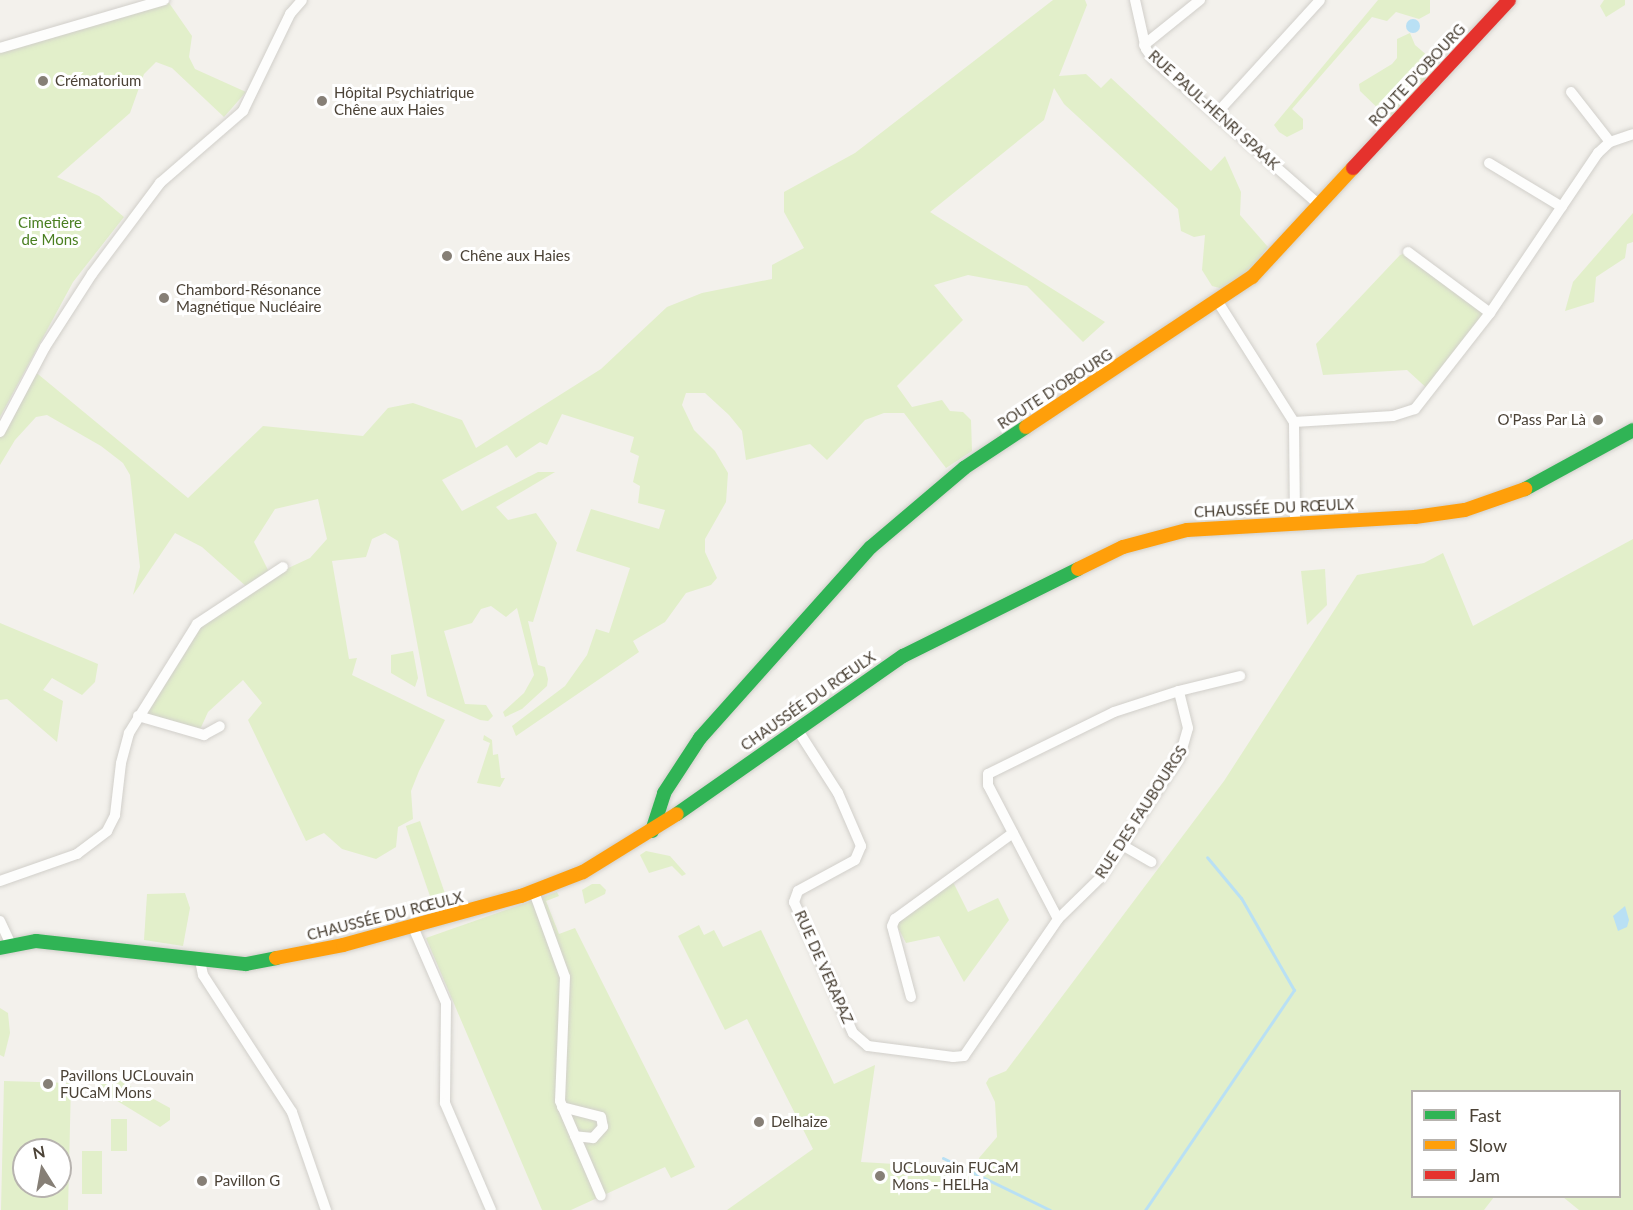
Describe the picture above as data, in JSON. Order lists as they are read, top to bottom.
{
  "streets": {
    "main road": ["ROUTE D'OBOURG", "CHAUSSÉE DU RŒULX"],
    "street": ["RUE PAUL-HENRI SPAAK", "RUE DES FAUBOURGS", "RUE DE VERAPAZ"]
  },
  "crossings": [
    ["ROUTE D'OBOURG", "RUE PAUL-HENRI SPAAK"],
    ["ROUTE D'OBOURG", "CHAUSSÉE DU RŒULX"],
    ["CHAUSSÉE DU RŒULX", "RUE DE VERAPAZ"],
    ["RUE DES FAUBOURGS", "RUE DE VERAPAZ"]
  ],
  "parks": ["Cimetière de Mons"],
  "places": [
    "Crématorium",
    "Hôpital Psychiatrique Chêne aux Haies",
    "Chêne aux Haies",
    "Chambord-Résonance Magnétique Nucléaire",
    "O'Pass Par Là",
    "Pavillons UCLouvain FUCaM Mons",
    "Delhaize",
    "UCLouvain FUCaM Mons - HELHa",
    "Pavillon G"
  ],
  "legend": ["Fast", "Slow", "Jam"],
  "north": "top"
}
